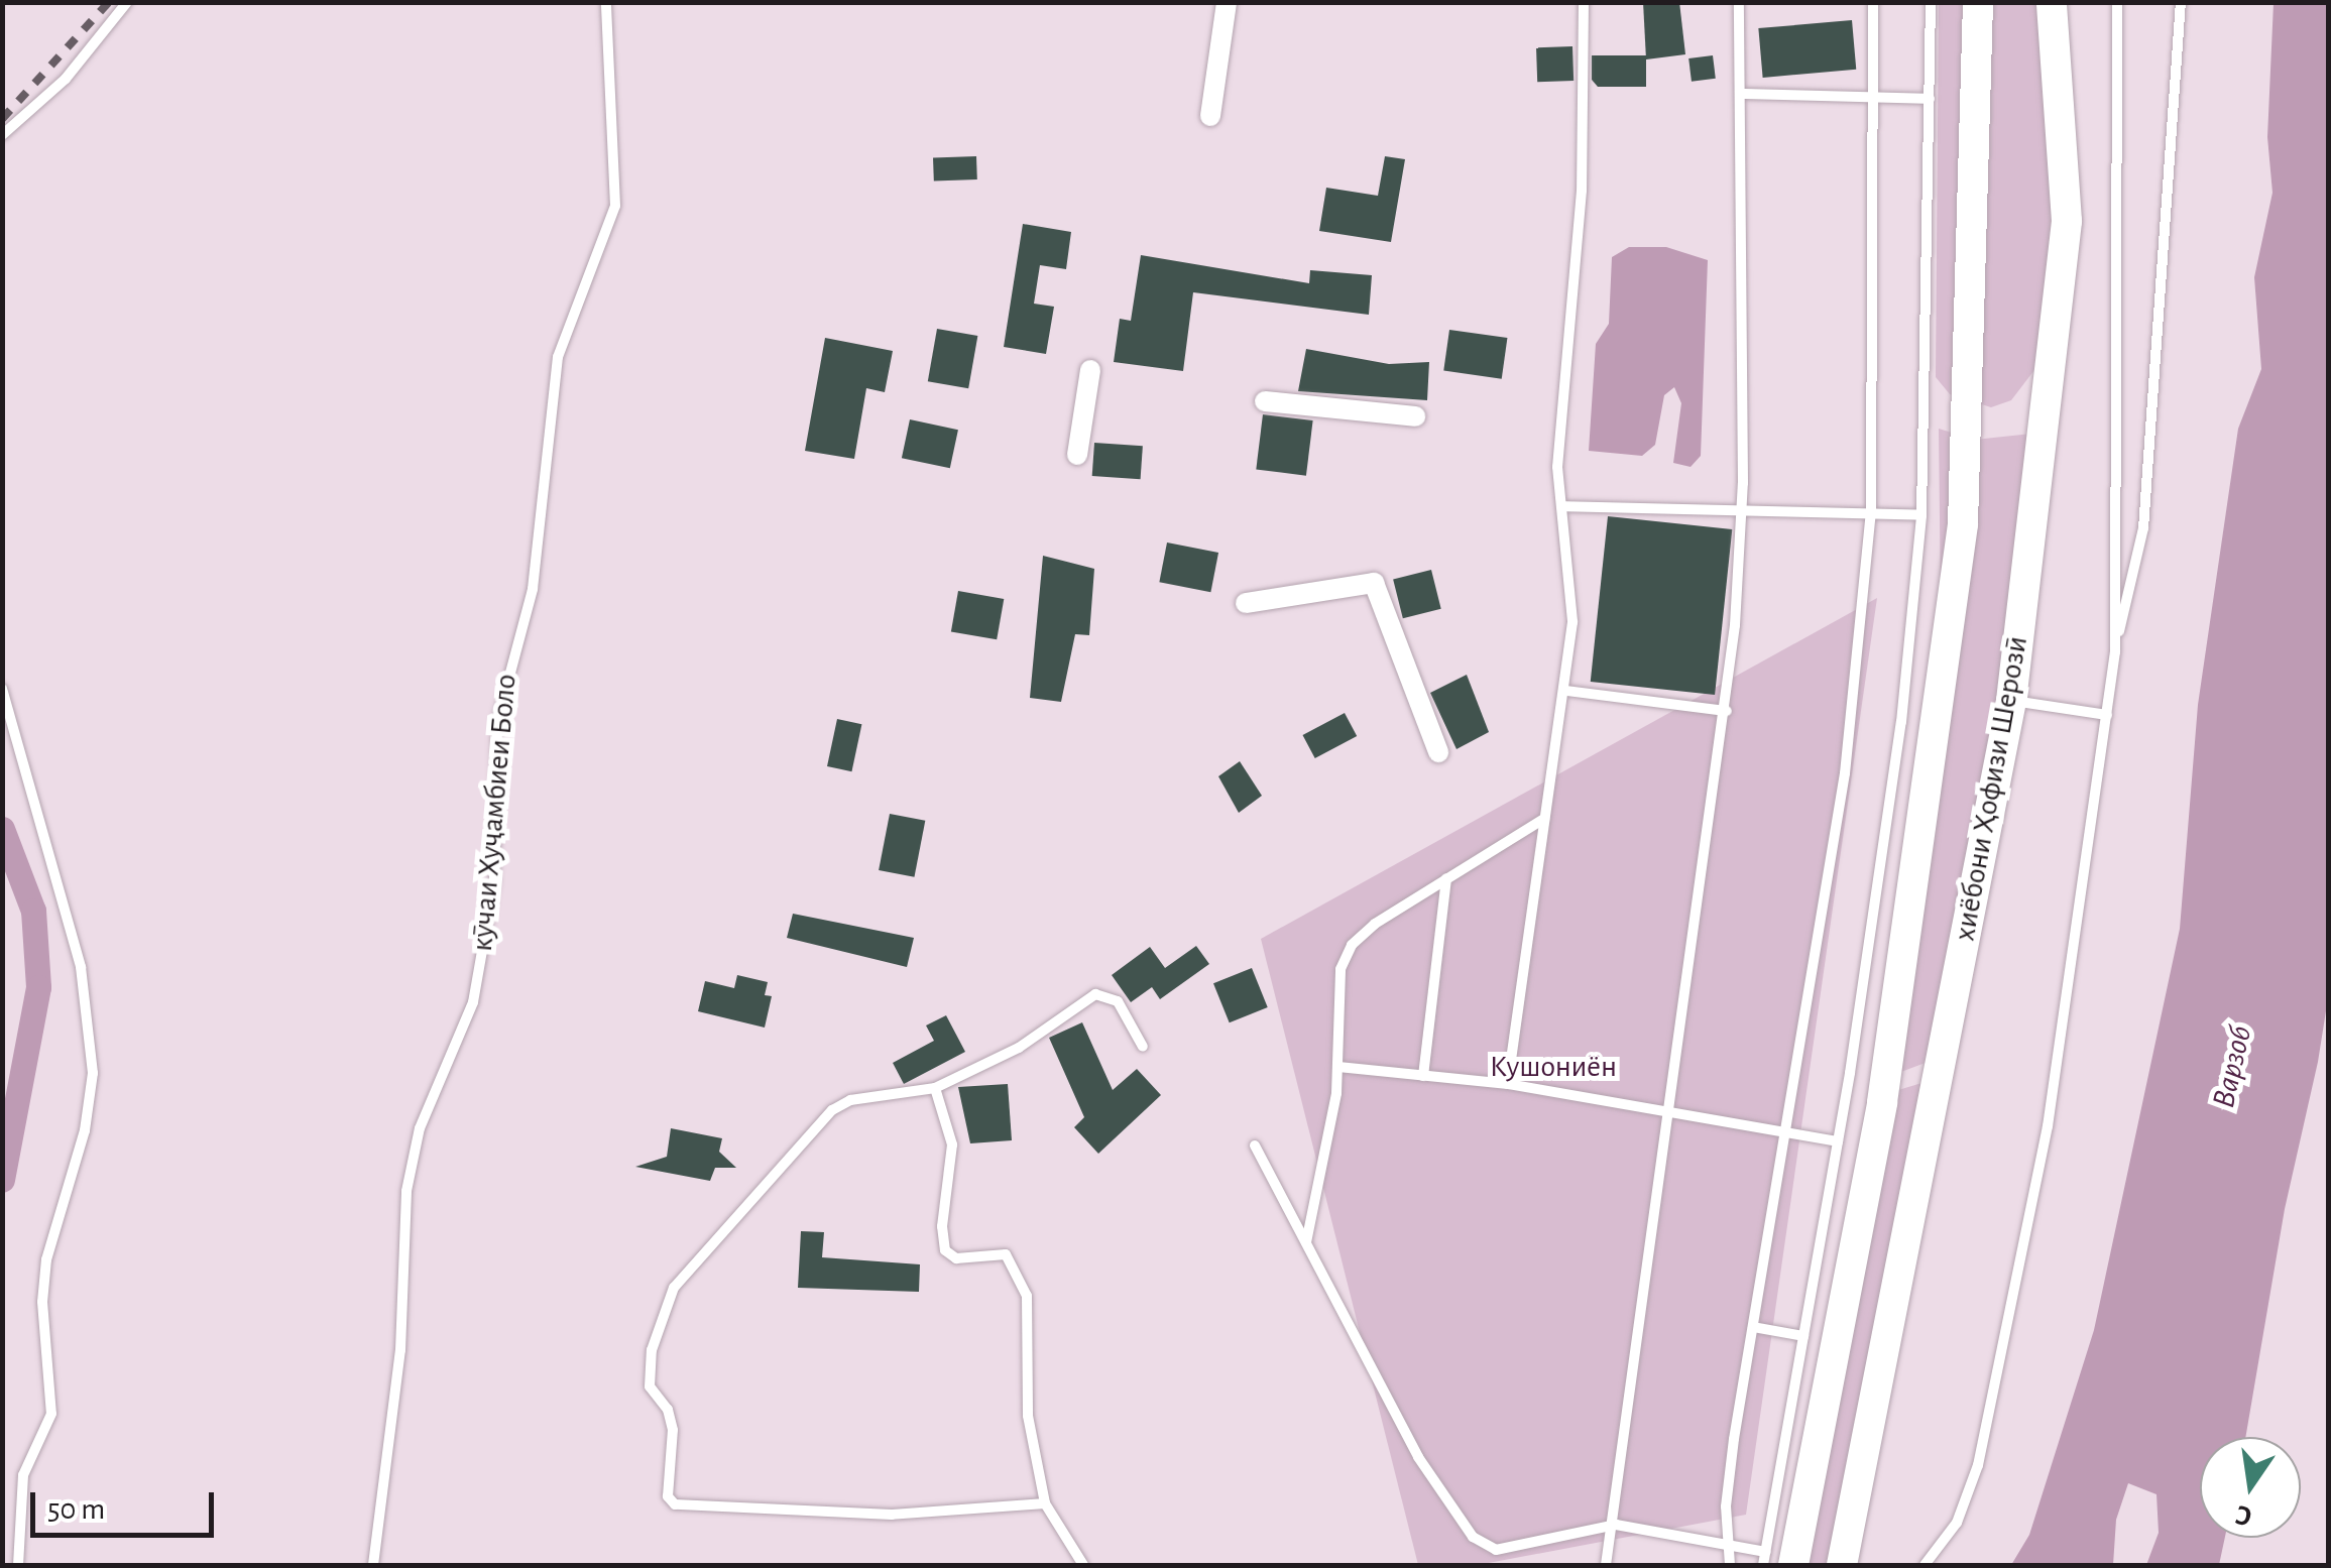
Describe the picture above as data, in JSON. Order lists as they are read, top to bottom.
{
  "streets": {
    "main road": ["хиёбони Ҳофизи Шерозӣ"],
    "lane": ["кӯчаи Хуҷамбиеи Боло"]
  },
  "water": ["Варзоб"],
  "parks": ["Кушониён"],
  "scale_bar": "50 m",
  "north": "bottom"
}
